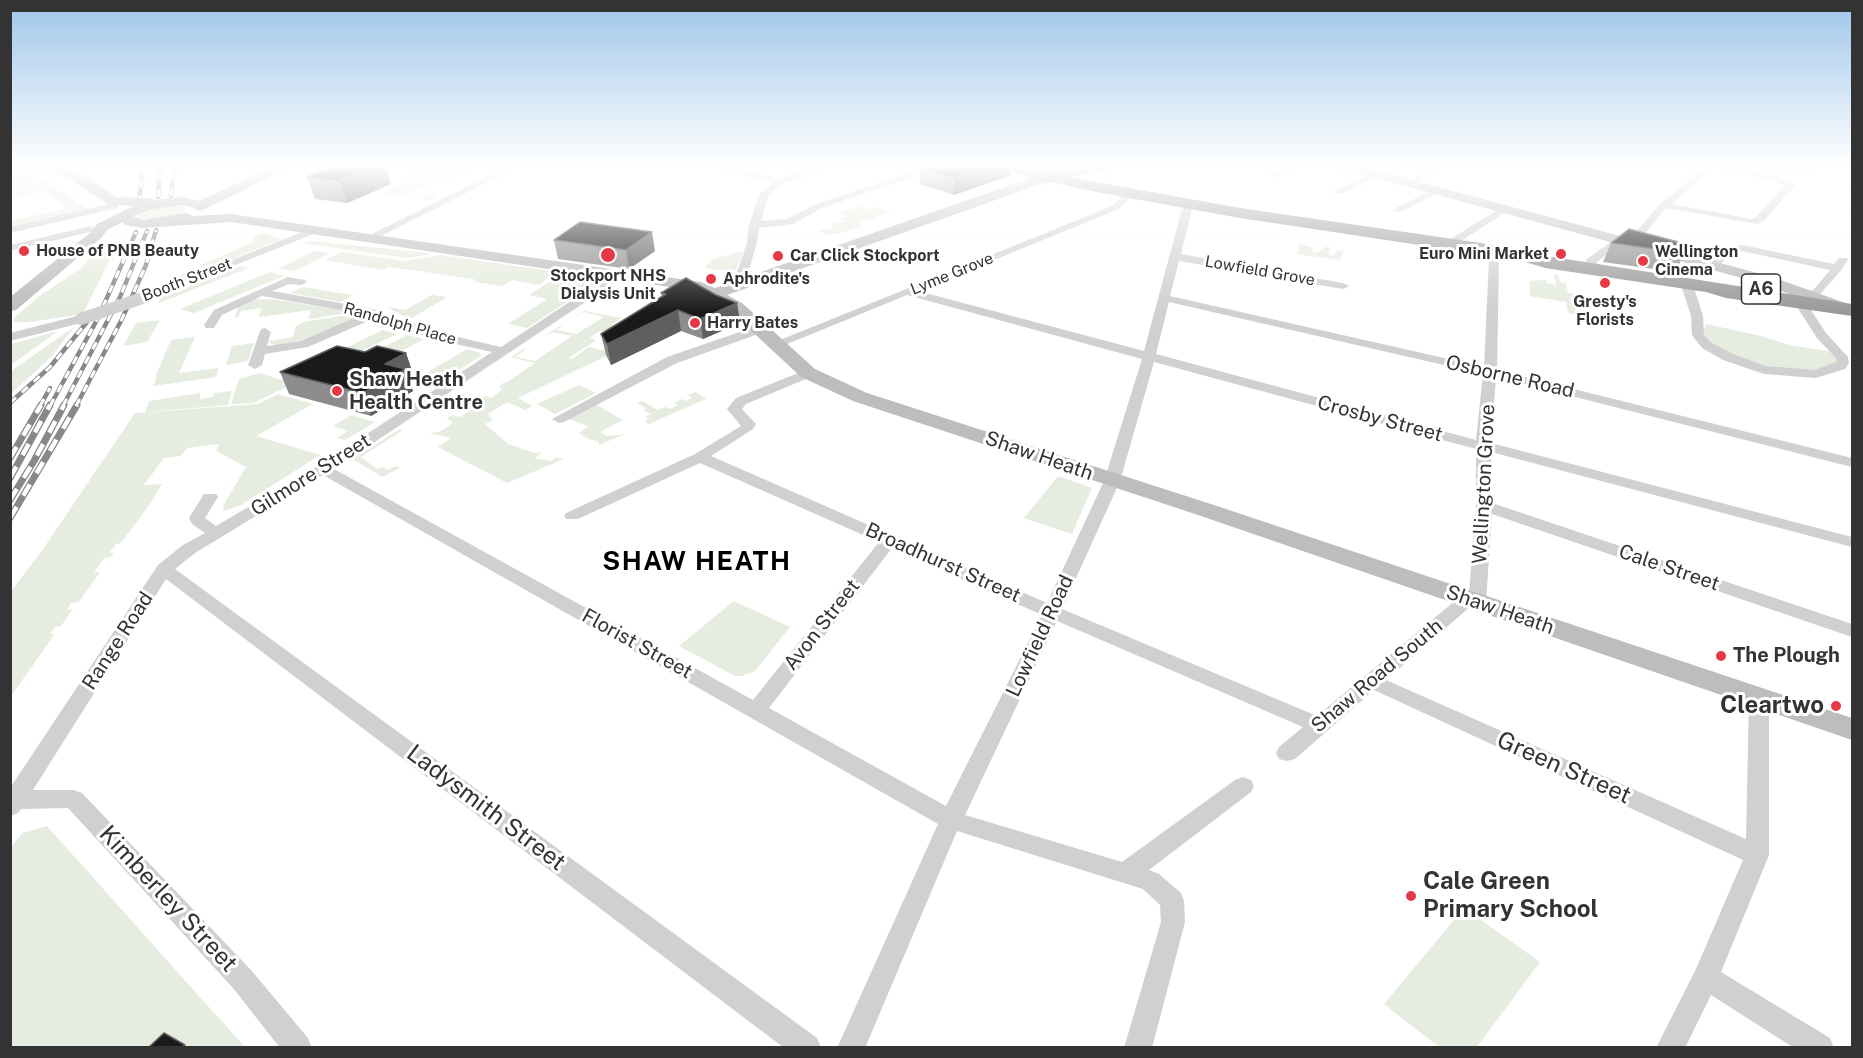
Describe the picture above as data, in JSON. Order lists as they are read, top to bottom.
{
  "streets": {
    "highway": ["A6"],
    "main road": ["Shaw Heath"],
    "street": [
      "Lowfield Grove",
      "Lyme Grove",
      "Booth Street",
      "Randolph Place",
      "Osborne Road",
      "Crosby Street",
      "Gilmore Street",
      "Wellington Grove",
      "Broadhurst Street",
      "Cale Street",
      "Avon Street",
      "Lowfield Road",
      "Range Road",
      "Florist Street",
      "Shaw Road South",
      "Green Street",
      "Ladysmith Street",
      "Kimberley Street"
    ]
  },
  "crossings": [
    ["Lowfield Grove", "Lowfield Road"],
    ["Lyme Grove", "Crosby Street"],
    ["Lyme Grove", "Shaw Heath"],
    ["Booth Street", "Shaw Heath"],
    ["A6", "Wellington Grove"],
    ["Randolph Place", "Gilmore Street"],
    ["Osborne Road", "Wellington Grove"],
    ["Osborne Road", "Lowfield Road"],
    ["Crosby Street", "Wellington Grove"],
    ["Crosby Street", "Lowfield Road"],
    ["Shaw Heath", "Gilmore Street"],
    ["Shaw Heath", "Wellington Grove"],
    ["Shaw Heath", "Lowfield Road"],
    ["Shaw Heath", "Shaw Road South"],
    ["Gilmore Street", "Range Road"],
    ["Gilmore Street", "Florist Street"],
    ["Wellington Grove", "Cale Street"],
    ["Wellington Grove", "Shaw Road South"],
    ["Broadhurst Street", "Avon Street"],
    ["Broadhurst Street", "Lowfield Road"],
    ["Broadhurst Street", "Shaw Road South"],
    ["Avon Street", "Florist Street"],
    ["Lowfield Road", "Florist Street"],
    ["Range Road", "Ladysmith Street"],
    ["Range Road", "Kimberley Street"],
    ["Shaw Road South", "Green Street"]
  ],
  "districts": ["SHAW HEATH"],
  "places": [
    "House of PNB Beauty",
    "Euro Mini Market",
    "Stockport NHS Dialysis Unit",
    "Car Click Stockport",
    "Wellington Cinema",
    "Aphrodite's",
    "Gresty's Florists",
    "Harry Bates",
    "Shaw Heath Health Centre",
    "The Plough",
    "Cleartwo",
    "Cale Green Primary School"
  ]
}
